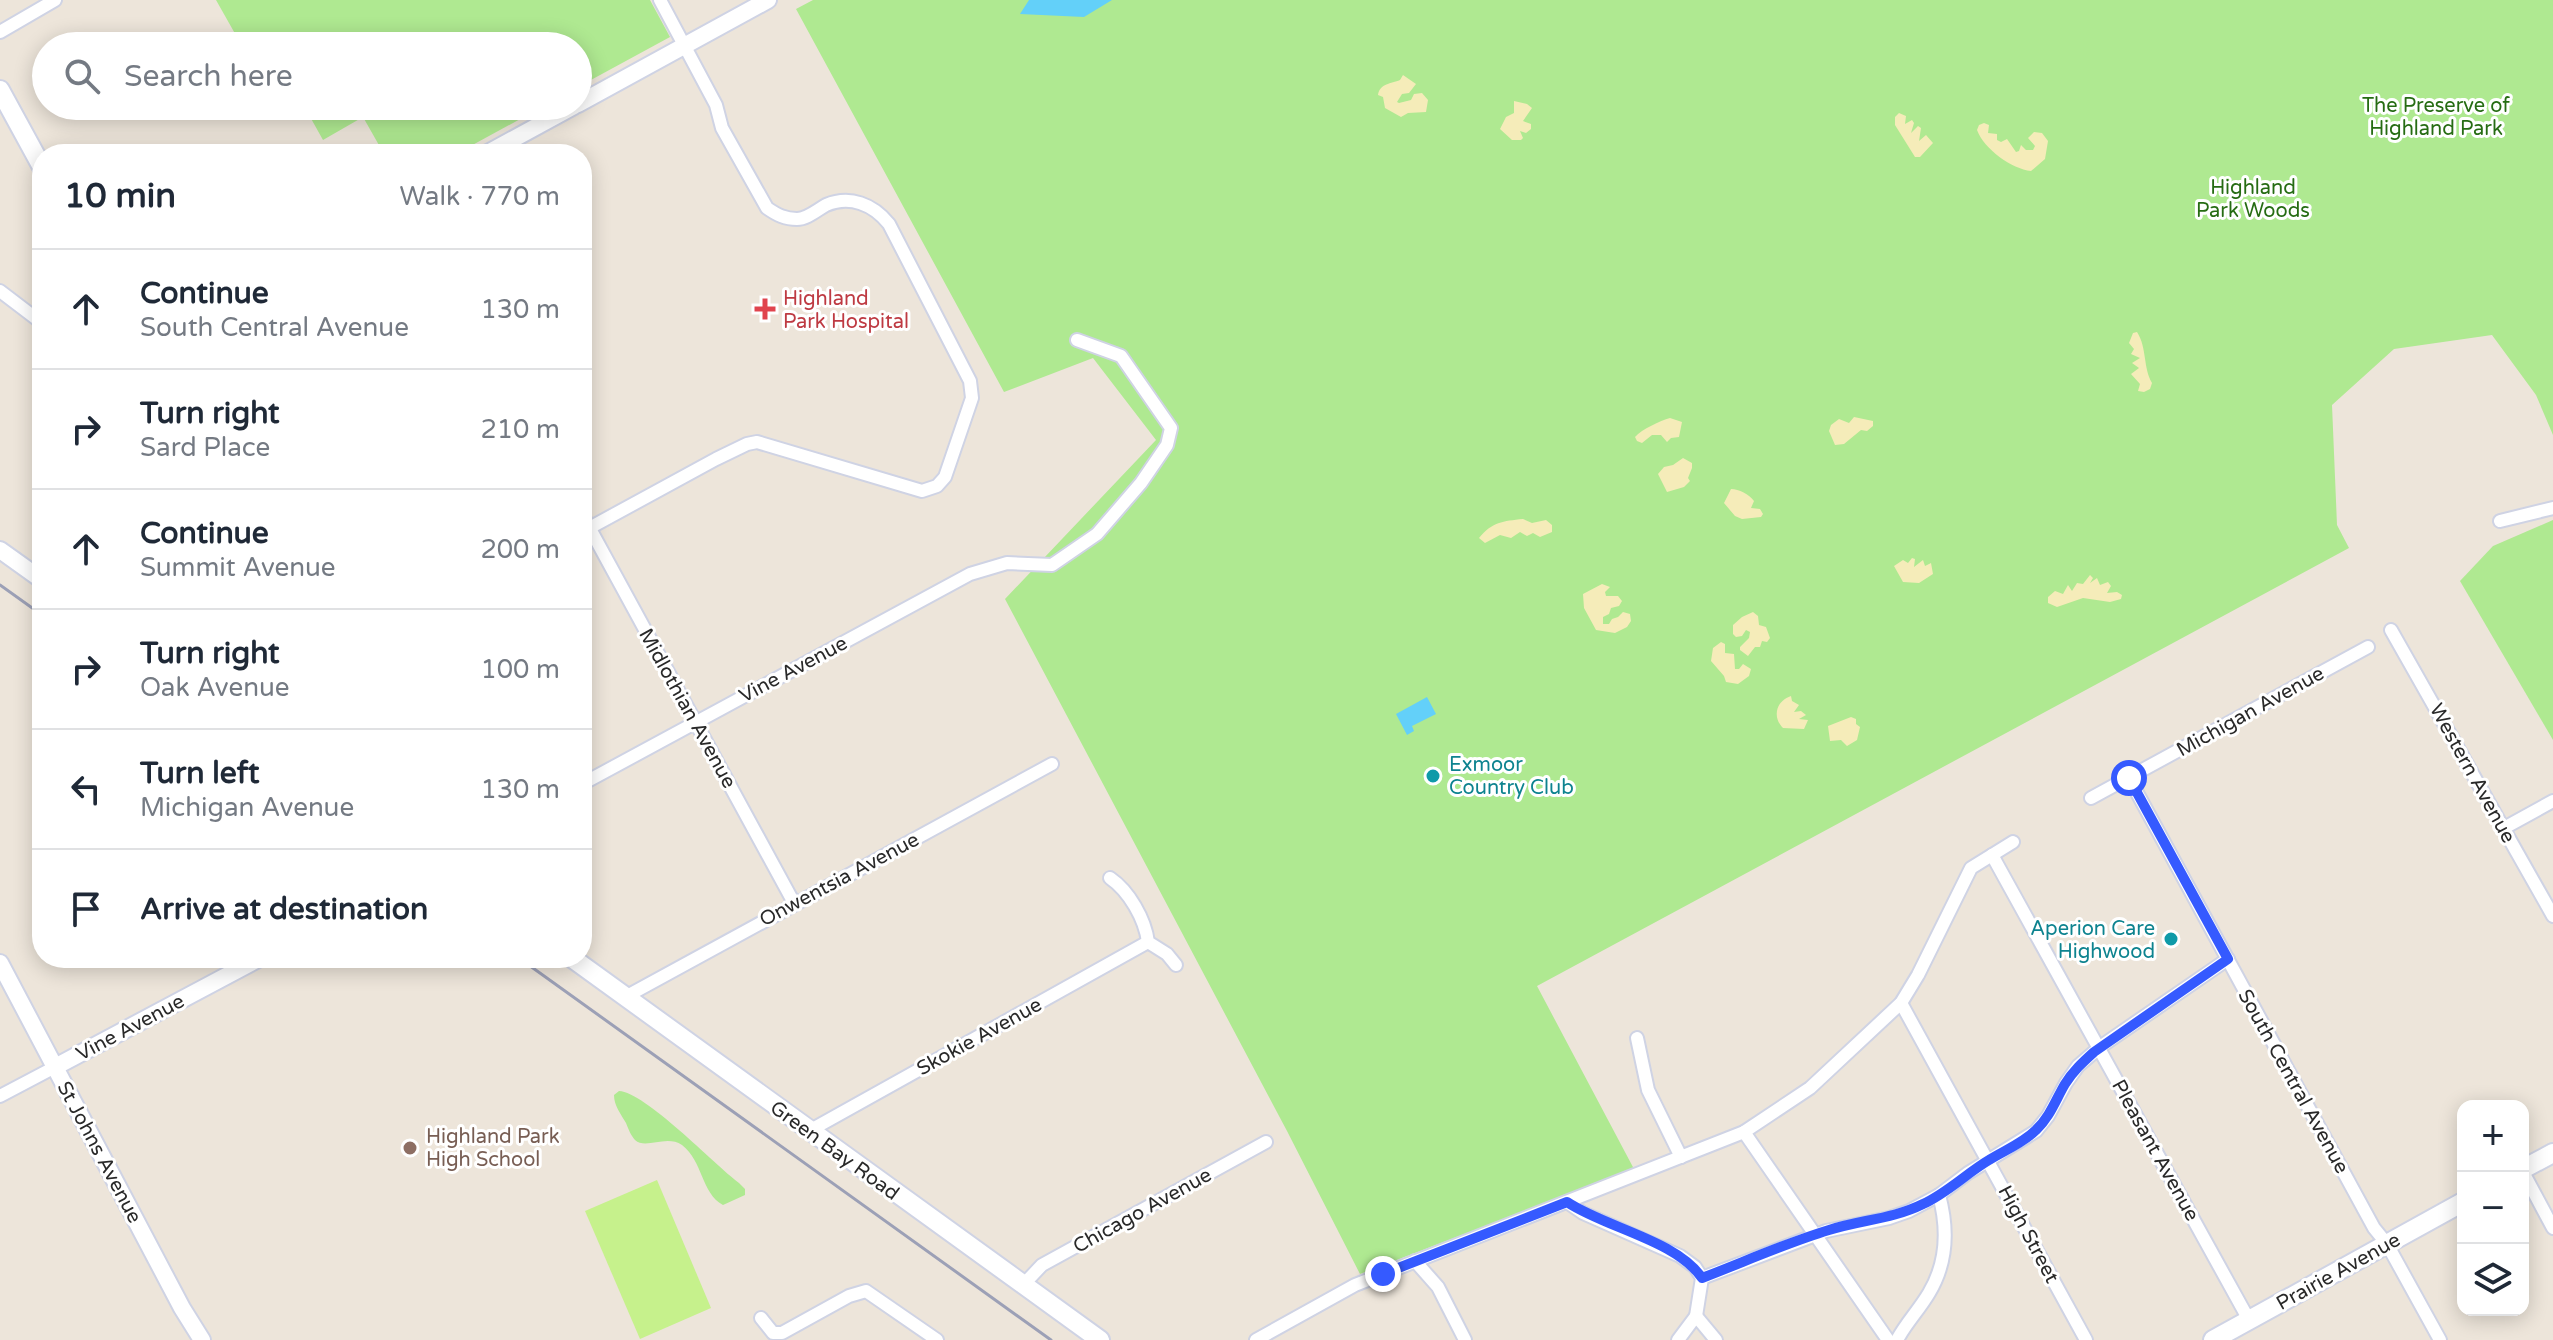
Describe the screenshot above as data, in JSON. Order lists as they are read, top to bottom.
{
  "streets": {
    "main road": ["Green Bay Road", "Prairie Avenue"],
    "street": [
      "Vine Avenue",
      "Midlothian Avenue",
      "Michigan Avenue",
      "Western Avenue",
      "Onwentsia Avenue",
      "Skokie Avenue",
      "South Central Avenue",
      "Pleasant Avenue",
      "St Johns Avenue",
      "Chicago Avenue",
      "High Street"
    ]
  },
  "crossings": [
    ["Vine Avenue", "Midlothian Avenue"],
    ["Vine Avenue", "St Johns Avenue"],
    ["Midlothian Avenue", "Onwentsia Avenue"],
    ["Michigan Avenue", "South Central Avenue"],
    ["Onwentsia Avenue", "Green Bay Road"],
    ["Skokie Avenue", "Green Bay Road"],
    ["South Central Avenue", "Prairie Avenue"],
    ["Green Bay Road", "Chicago Avenue"],
    ["Pleasant Avenue", "Prairie Avenue"]
  ],
  "parks": ["The Preserve of Highland Park", "Highland Park Woods"],
  "places": {
    "health": ["Highland Park Hospital"],
    "other": ["Exmoor Country Club", "Aperion Care Highwood", "Highland Park High School"]
  },
  "page": {
    "search": "Search here",
    "heading": ["10 min", "Walk · 770 m"],
    "list": [
      ["Continue", "South Central Avenue", "130 m"],
      ["Turn right", "Sard Place", "210 m"],
      ["Continue", "Summit Avenue", "200 m"],
      ["Turn right", "Oak Avenue", "100 m"],
      ["Turn left", "Michigan Avenue", "130 m"],
      "Arrive at destination"
    ],
    "map_buttons": ["+", "−"]
  }
}
